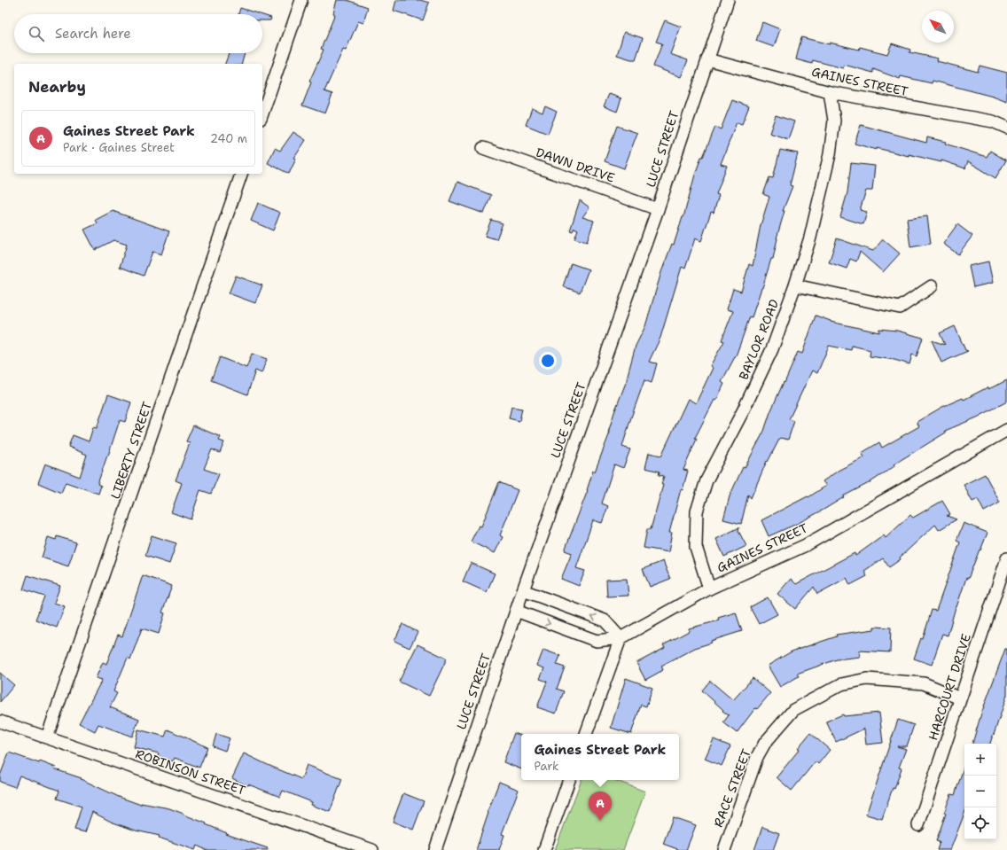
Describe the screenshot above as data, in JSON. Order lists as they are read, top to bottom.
{
  "streets": {
    "street": [
      "GAINES STREET",
      "LUCE STREET",
      "DAWN DRIVE",
      "BAYLOR ROAD",
      "LIBERTY STREET",
      "HARCOURT DRIVE",
      "ROBINSON STREET",
      "RACE STREET"
    ]
  },
  "crossings": [
    ["GAINES STREET", "LUCE STREET"],
    ["GAINES STREET", "BAYLOR ROAD"],
    ["LUCE STREET", "DAWN DRIVE"],
    ["LIBERTY STREET", "ROBINSON STREET"],
    ["HARCOURT DRIVE", "RACE STREET"]
  ],
  "north": "top left",
  "page": {
    "search": "Search here",
    "heading": "Nearby",
    "list": [
      {
        "mark": "A",
        "name": "Gaines Street Park",
        "note": "Park · Gaines Street",
        "value": "240 m"
      }
    ],
    "popup": ["Gaines Street Park", "Park"],
    "map_buttons": ["+", "−"],
    "pins": "A"
  }
}
